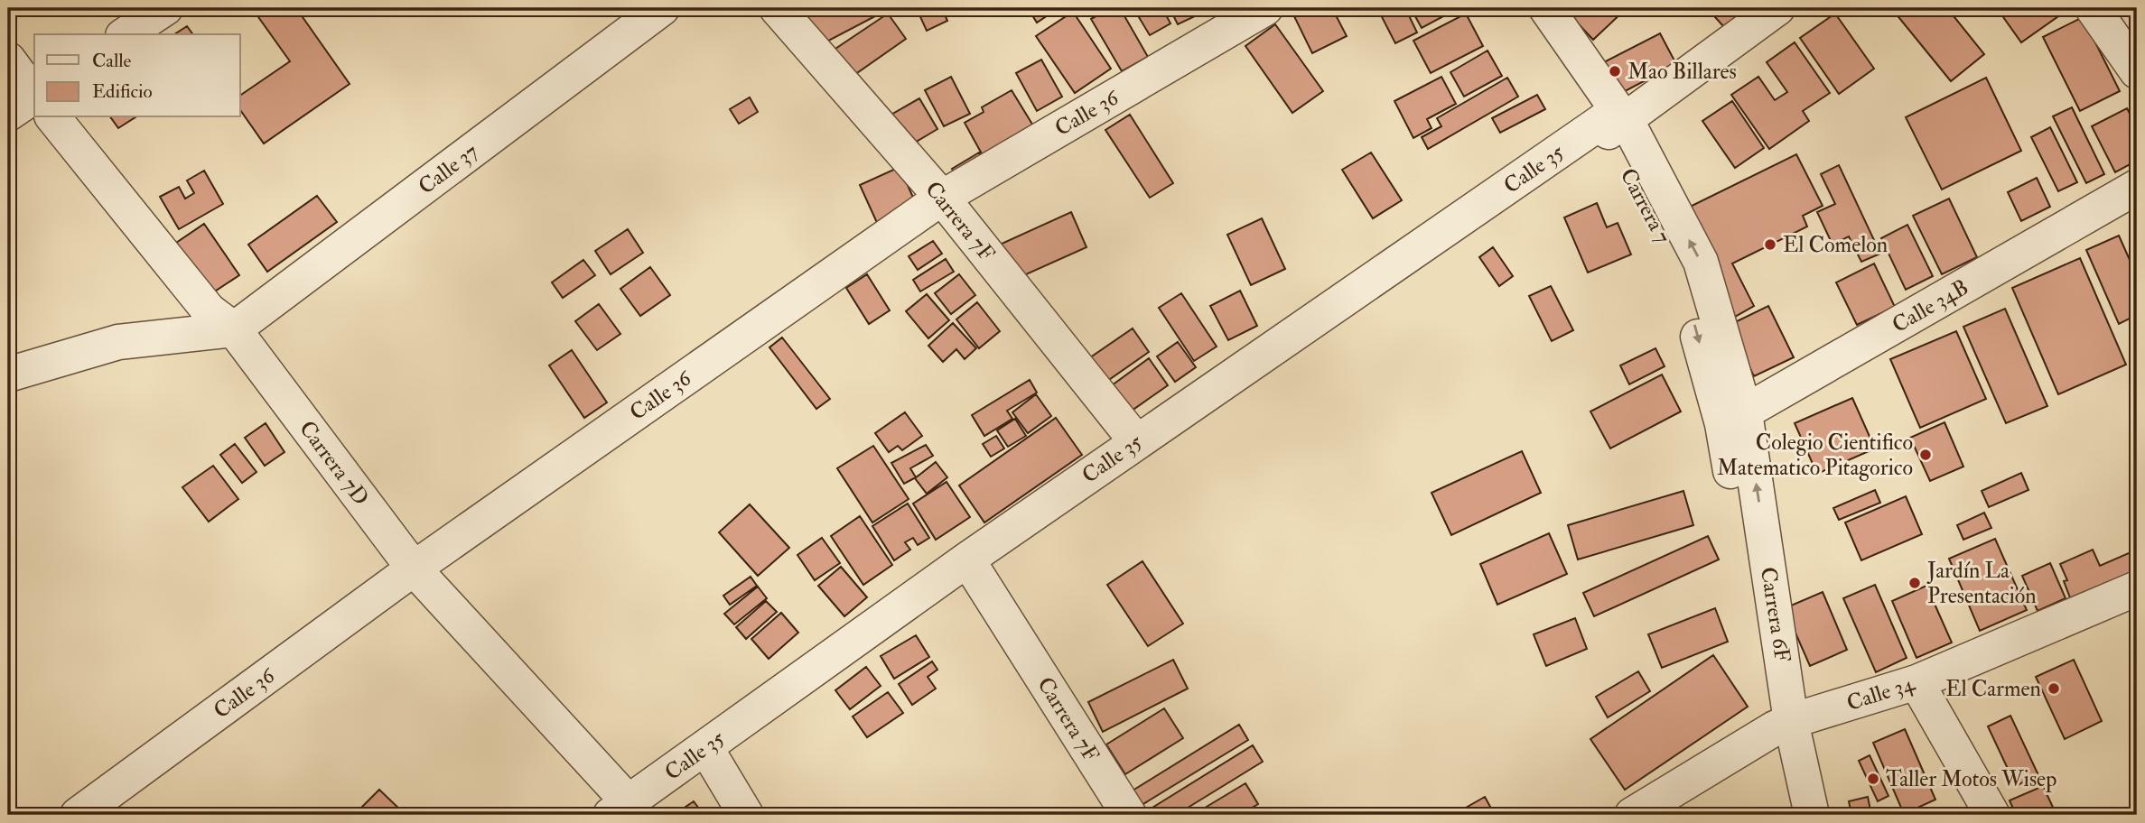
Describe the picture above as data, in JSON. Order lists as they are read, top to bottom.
{
  "streets": {
    "street": [
      "Calle 36",
      "Calle 37",
      "Calle 35",
      "Carrera 7",
      "Carrera 7F",
      "Calle 34B",
      "Carrera 7D",
      "Carrera 6F",
      "Calle 34"
    ]
  },
  "crossings": [
    ["Calle 36", "Carrera 7F"],
    ["Calle 36", "Carrera 7D"],
    ["Calle 37", "Carrera 7D"],
    ["Calle 35", "Carrera 7"],
    ["Calle 35", "Carrera 7F"],
    ["Calle 35", "Carrera 7D"],
    ["Carrera 7", "Calle 34B"],
    ["Carrera 7", "Carrera 6F"],
    ["Calle 34B", "Carrera 6F"],
    ["Carrera 6F", "Calle 34"]
  ],
  "places": [
    "Mao Billares",
    "El Comelon",
    "Colegio Cientifico Matematico Pitagorico",
    "Jardín La Presentación",
    "El Carmen",
    "Taller Motos Wisep"
  ],
  "legend": ["Calle", "Edificio"]
}
